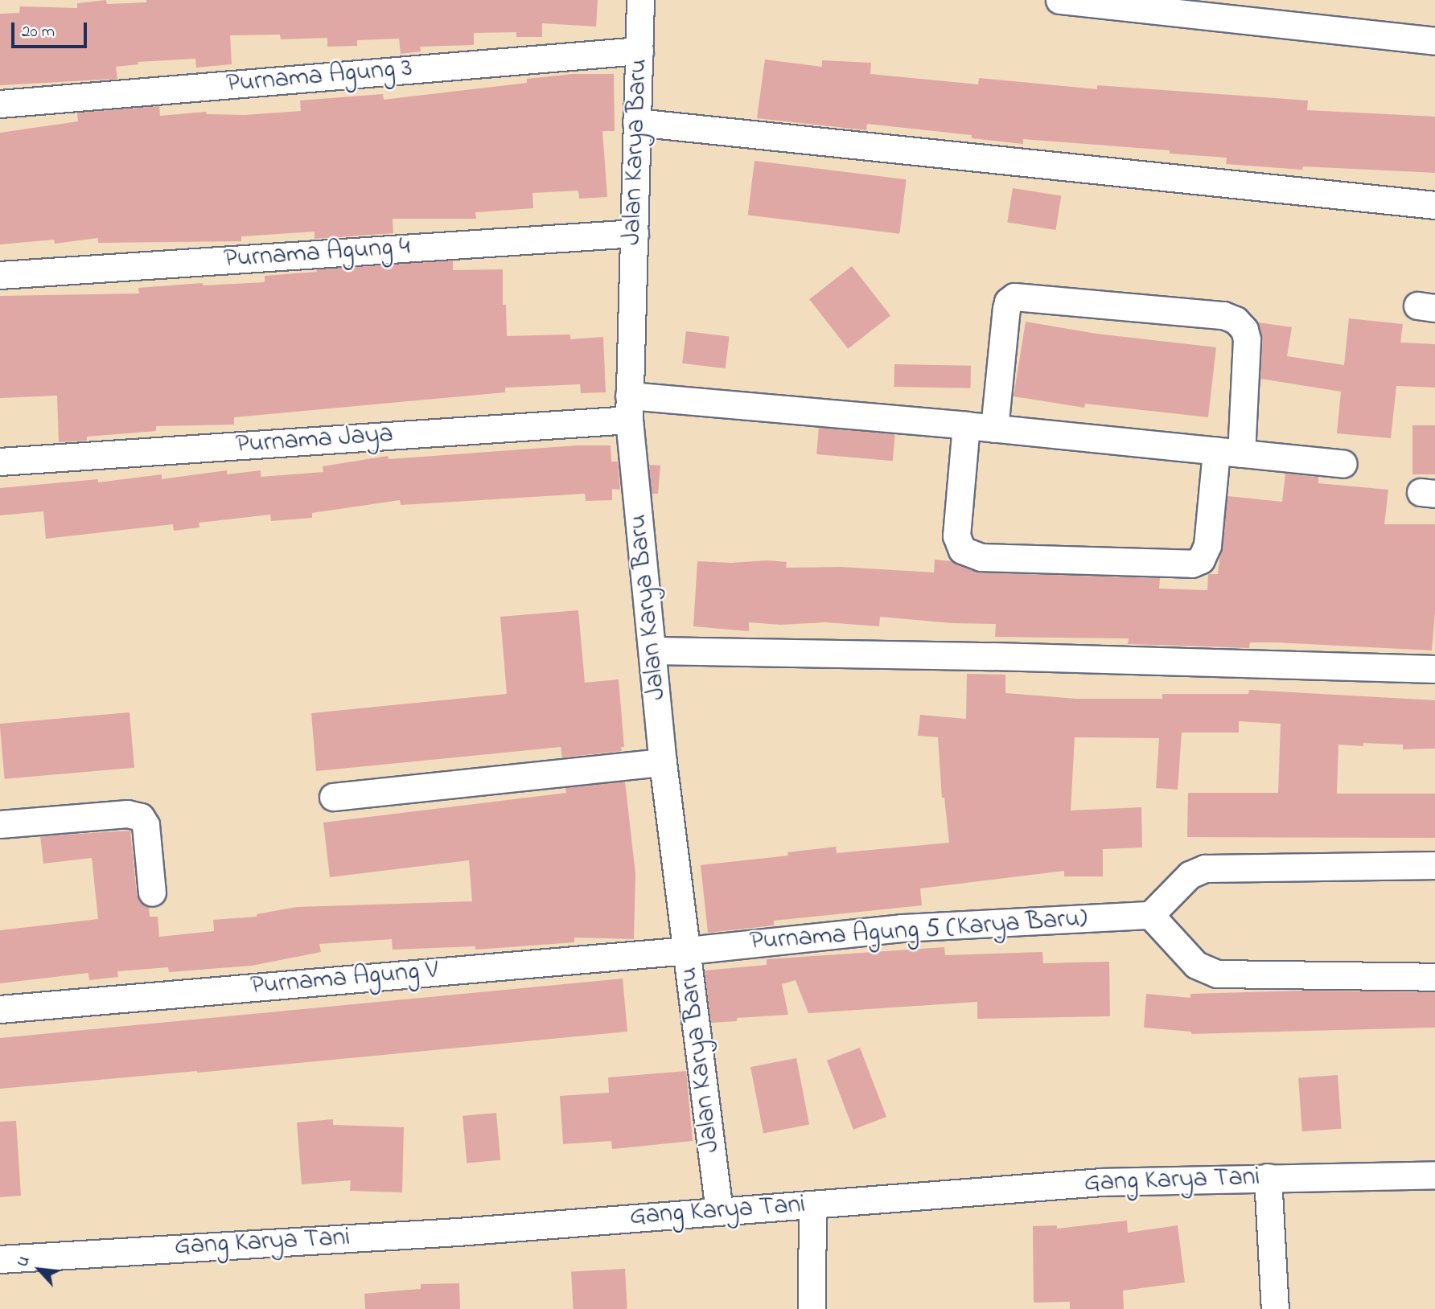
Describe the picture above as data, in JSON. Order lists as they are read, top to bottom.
{
  "streets": {
    "street": [
      "Purnama Agung 3",
      "Jalan Karya Baru",
      "Purnama Agung 4",
      "Purnama Jaya",
      "Purnama Agung 5 (Karya Baru)",
      "Purnama Agung V",
      "Gang Karya Tani"
    ]
  },
  "crossings": [
    ["Purnama Agung 3", "Jalan Karya Baru"],
    ["Jalan Karya Baru", "Purnama Agung 4"],
    ["Jalan Karya Baru", "Purnama Jaya"],
    ["Jalan Karya Baru", "Purnama Agung 5 (Karya Baru)"],
    ["Jalan Karya Baru", "Purnama Agung V"],
    ["Jalan Karya Baru", "Gang Karya Tani"],
    ["Purnama Agung 5 (Karya Baru)", "Purnama Agung V"]
  ],
  "scale_bar": "20 m",
  "north": "top left"
}
